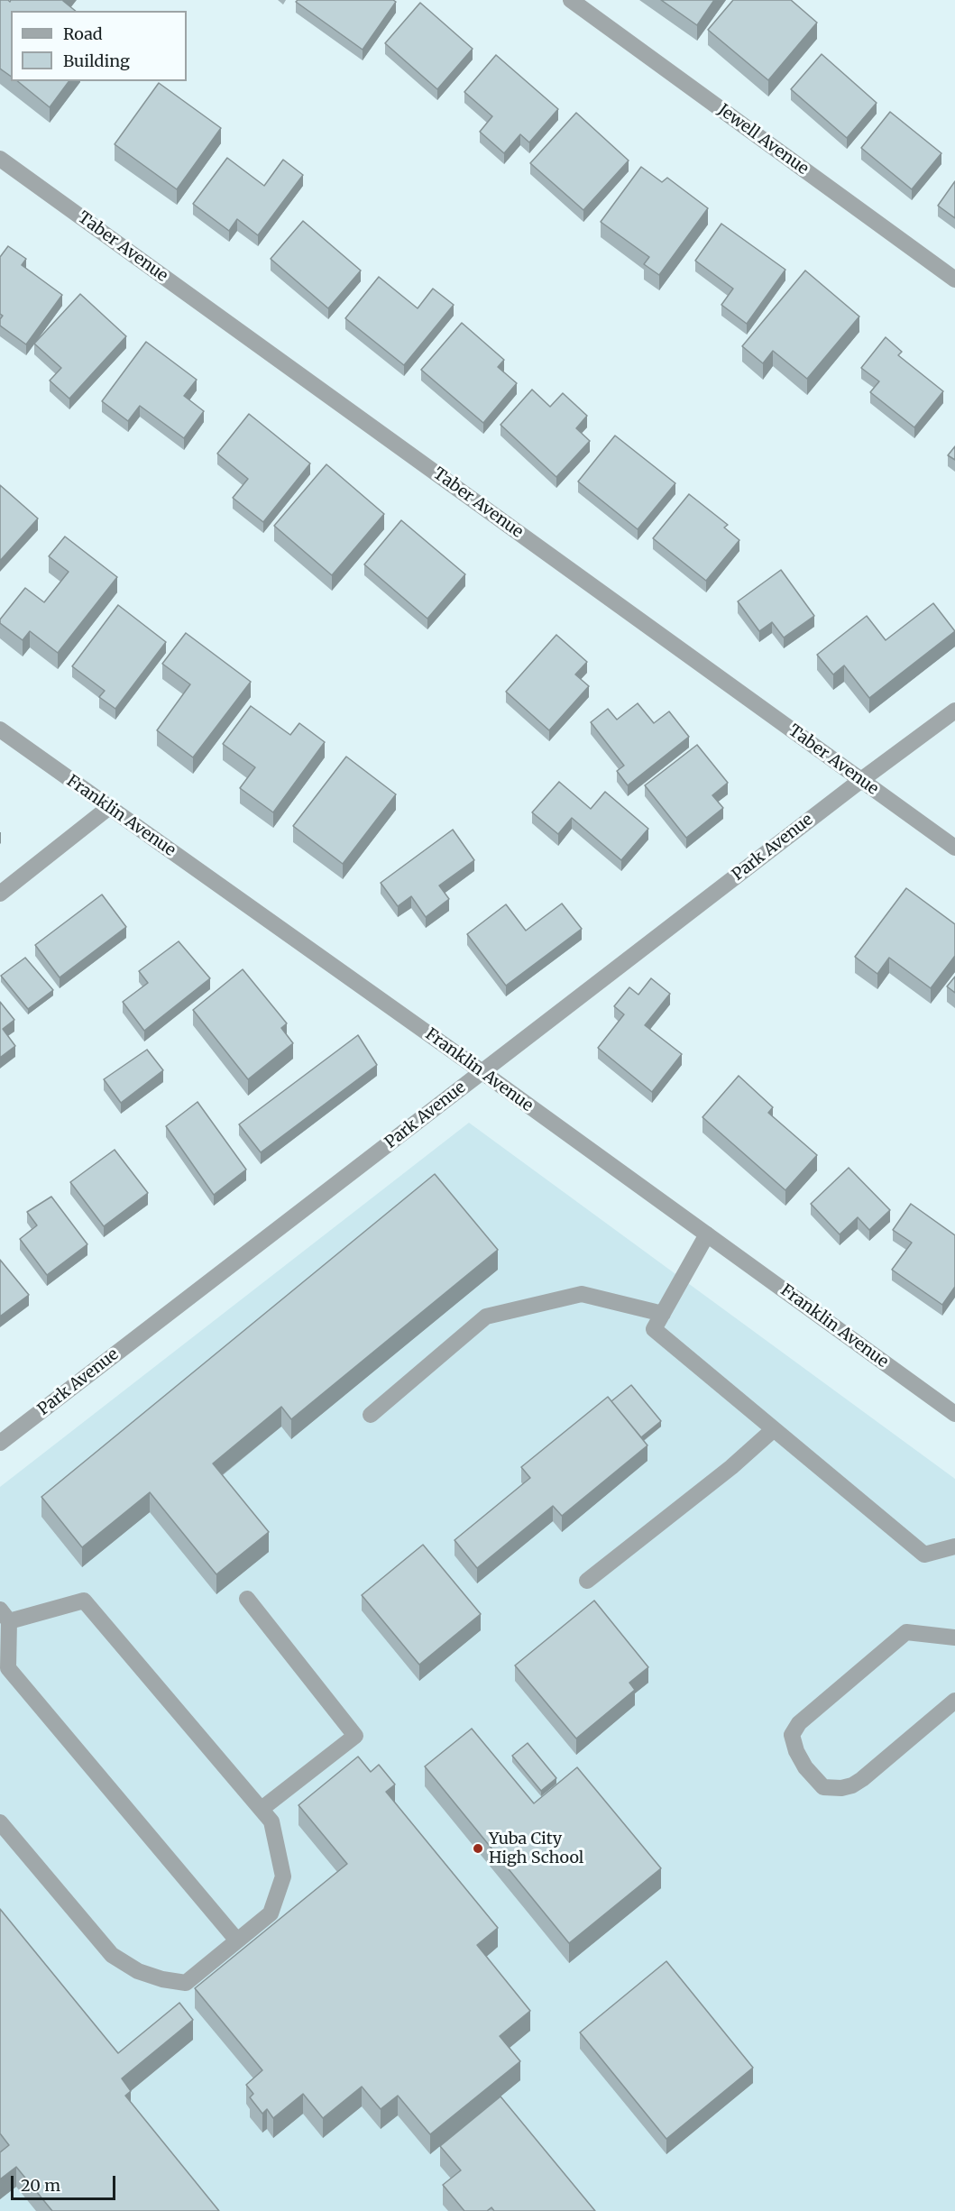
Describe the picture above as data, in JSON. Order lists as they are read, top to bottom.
{
  "streets": {
    "street": [
      "Jewell Avenue",
      "Taber Avenue",
      "Franklin Avenue",
      "Park Avenue"
    ]
  },
  "crossings": [
    ["Taber Avenue", "Park Avenue"],
    ["Franklin Avenue", "Park Avenue"]
  ],
  "places": ["Yuba City High School"],
  "legend": ["Road", "Building"],
  "scale_bar": "20 m"
}
